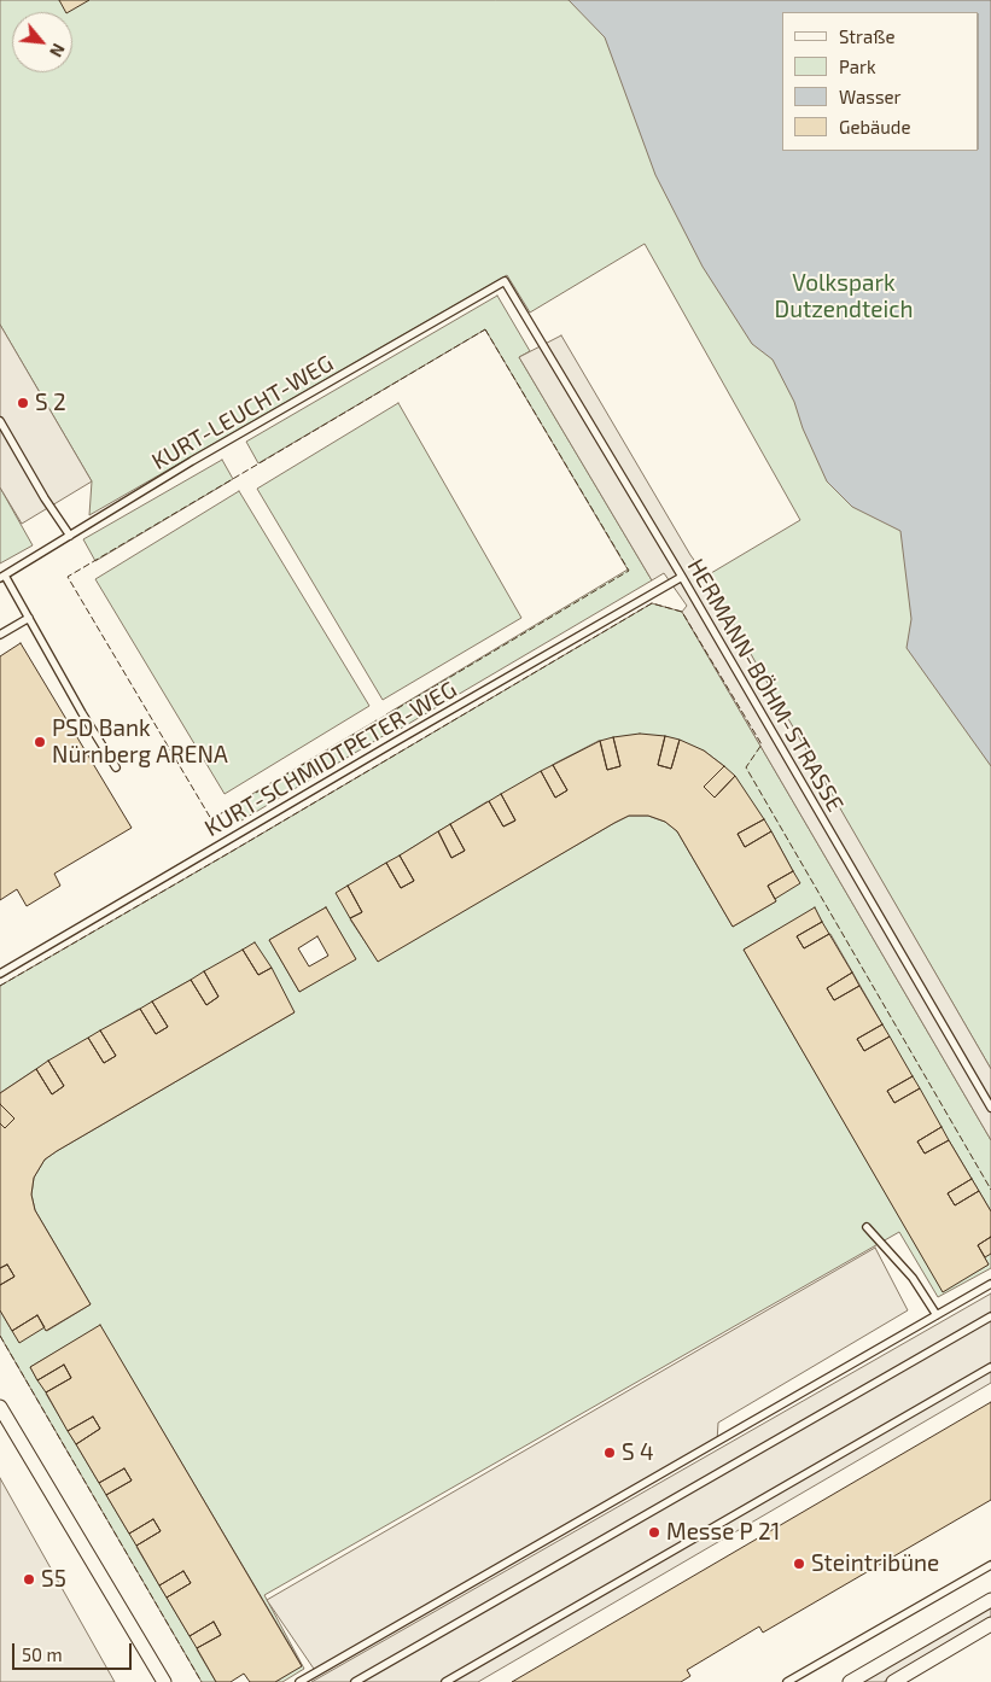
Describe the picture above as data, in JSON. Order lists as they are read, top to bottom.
{
  "streets": {
    "lane": ["KURT-LEUCHT-WEG", "HERMANN-BÖHM-STRASSE", "KURT-SCHMIDTPETER-WEG"]
  },
  "crossings": [
    ["KURT-LEUCHT-WEG", "HERMANN-BÖHM-STRASSE"],
    ["HERMANN-BÖHM-STRASSE", "KURT-SCHMIDTPETER-WEG"]
  ],
  "parks": ["Volkspark Dutzendteich"],
  "places": [
    "S 2",
    "PSD Bank Nürnberg ARENA",
    "S 4",
    "Messe P 21",
    "Steintribüne",
    "S5"
  ],
  "legend": [
    "Straße",
    "Park",
    "Wasser",
    "Gebäude"
  ],
  "scale_bar": "50 m",
  "north": "bottom right"
}
